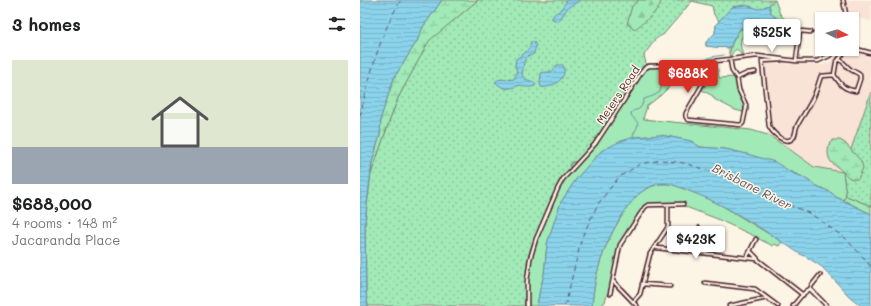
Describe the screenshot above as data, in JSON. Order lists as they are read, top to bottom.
{
  "streets": {
    "street": ["Meiers Road"]
  },
  "water": ["Brisbane River"],
  "north": "right",
  "page": {
    "heading": "3 homes",
    "price": ["$525K", "$688K", "$423K"],
    "list": [
      {
        "name": "$688,000",
        "note": "4 rooms · 148 m² · Jacaranda Place"
      }
    ]
  }
}
